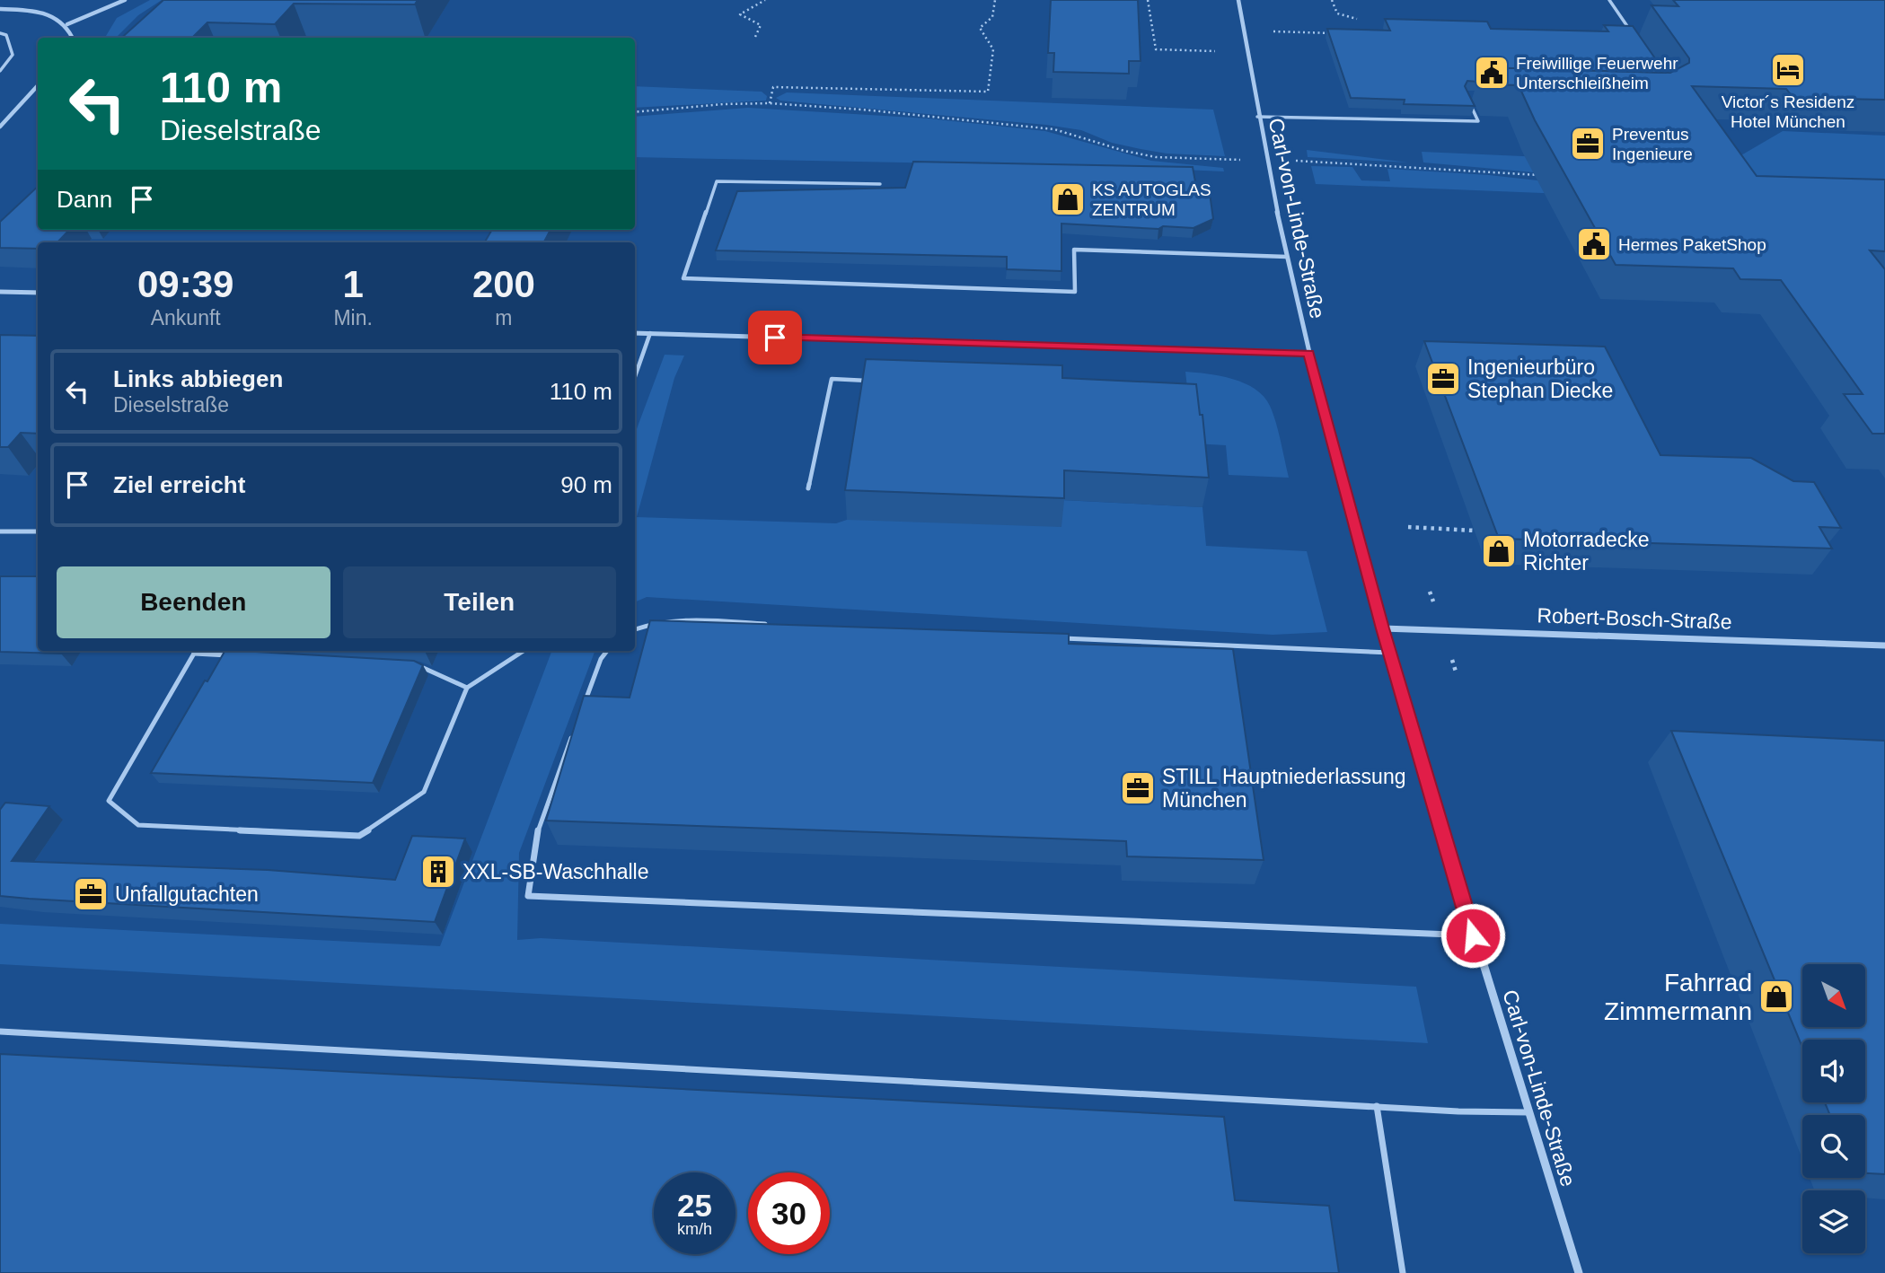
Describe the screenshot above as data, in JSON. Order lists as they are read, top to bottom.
{
  "streets": {
    "street": ["Carl-von-Linde-Straße", "Robert-Bosch-Straße"]
  },
  "crossings": [
    ["Carl-von-Linde-Straße", "Robert-Bosch-Straße"]
  ],
  "places": {
    "hotel": ["Victor´s Residenz Hotel München"],
    "public building": ["Freiwillige Feuerwehr Unterschleißheim", "Hermes PaketShop"],
    "office": [
      "Preventus Ingenieure",
      "Ingenieurbüro Stephan Diecke",
      "STILL Hauptniederlassung München",
      "Unfallgutachten"
    ],
    "shop": ["KS AUTOGLAS ZENTRUM", "Motorradecke Richter", "Fahrrad Zimmermann"],
    "building": ["XXL-SB-Waschhalle"]
  },
  "north": "bottom right",
  "page": {
    "turn": ["110 m", "Dieselstraße"],
    "then": "Dann",
    "eta": [
      "09:39",
      "Ankunft",
      "1",
      "Min.",
      "200",
      "m"
    ],
    "list": [
      {
        "name": "Links abbiegen",
        "note": "Dieselstraße",
        "value": "110 m"
      },
      {
        "name": "Ziel erreicht",
        "value": "90 m"
      }
    ],
    "buttons": ["Beenden", "Teilen"],
    "speed": "25 km/h",
    "limit": "30"
  }
}
